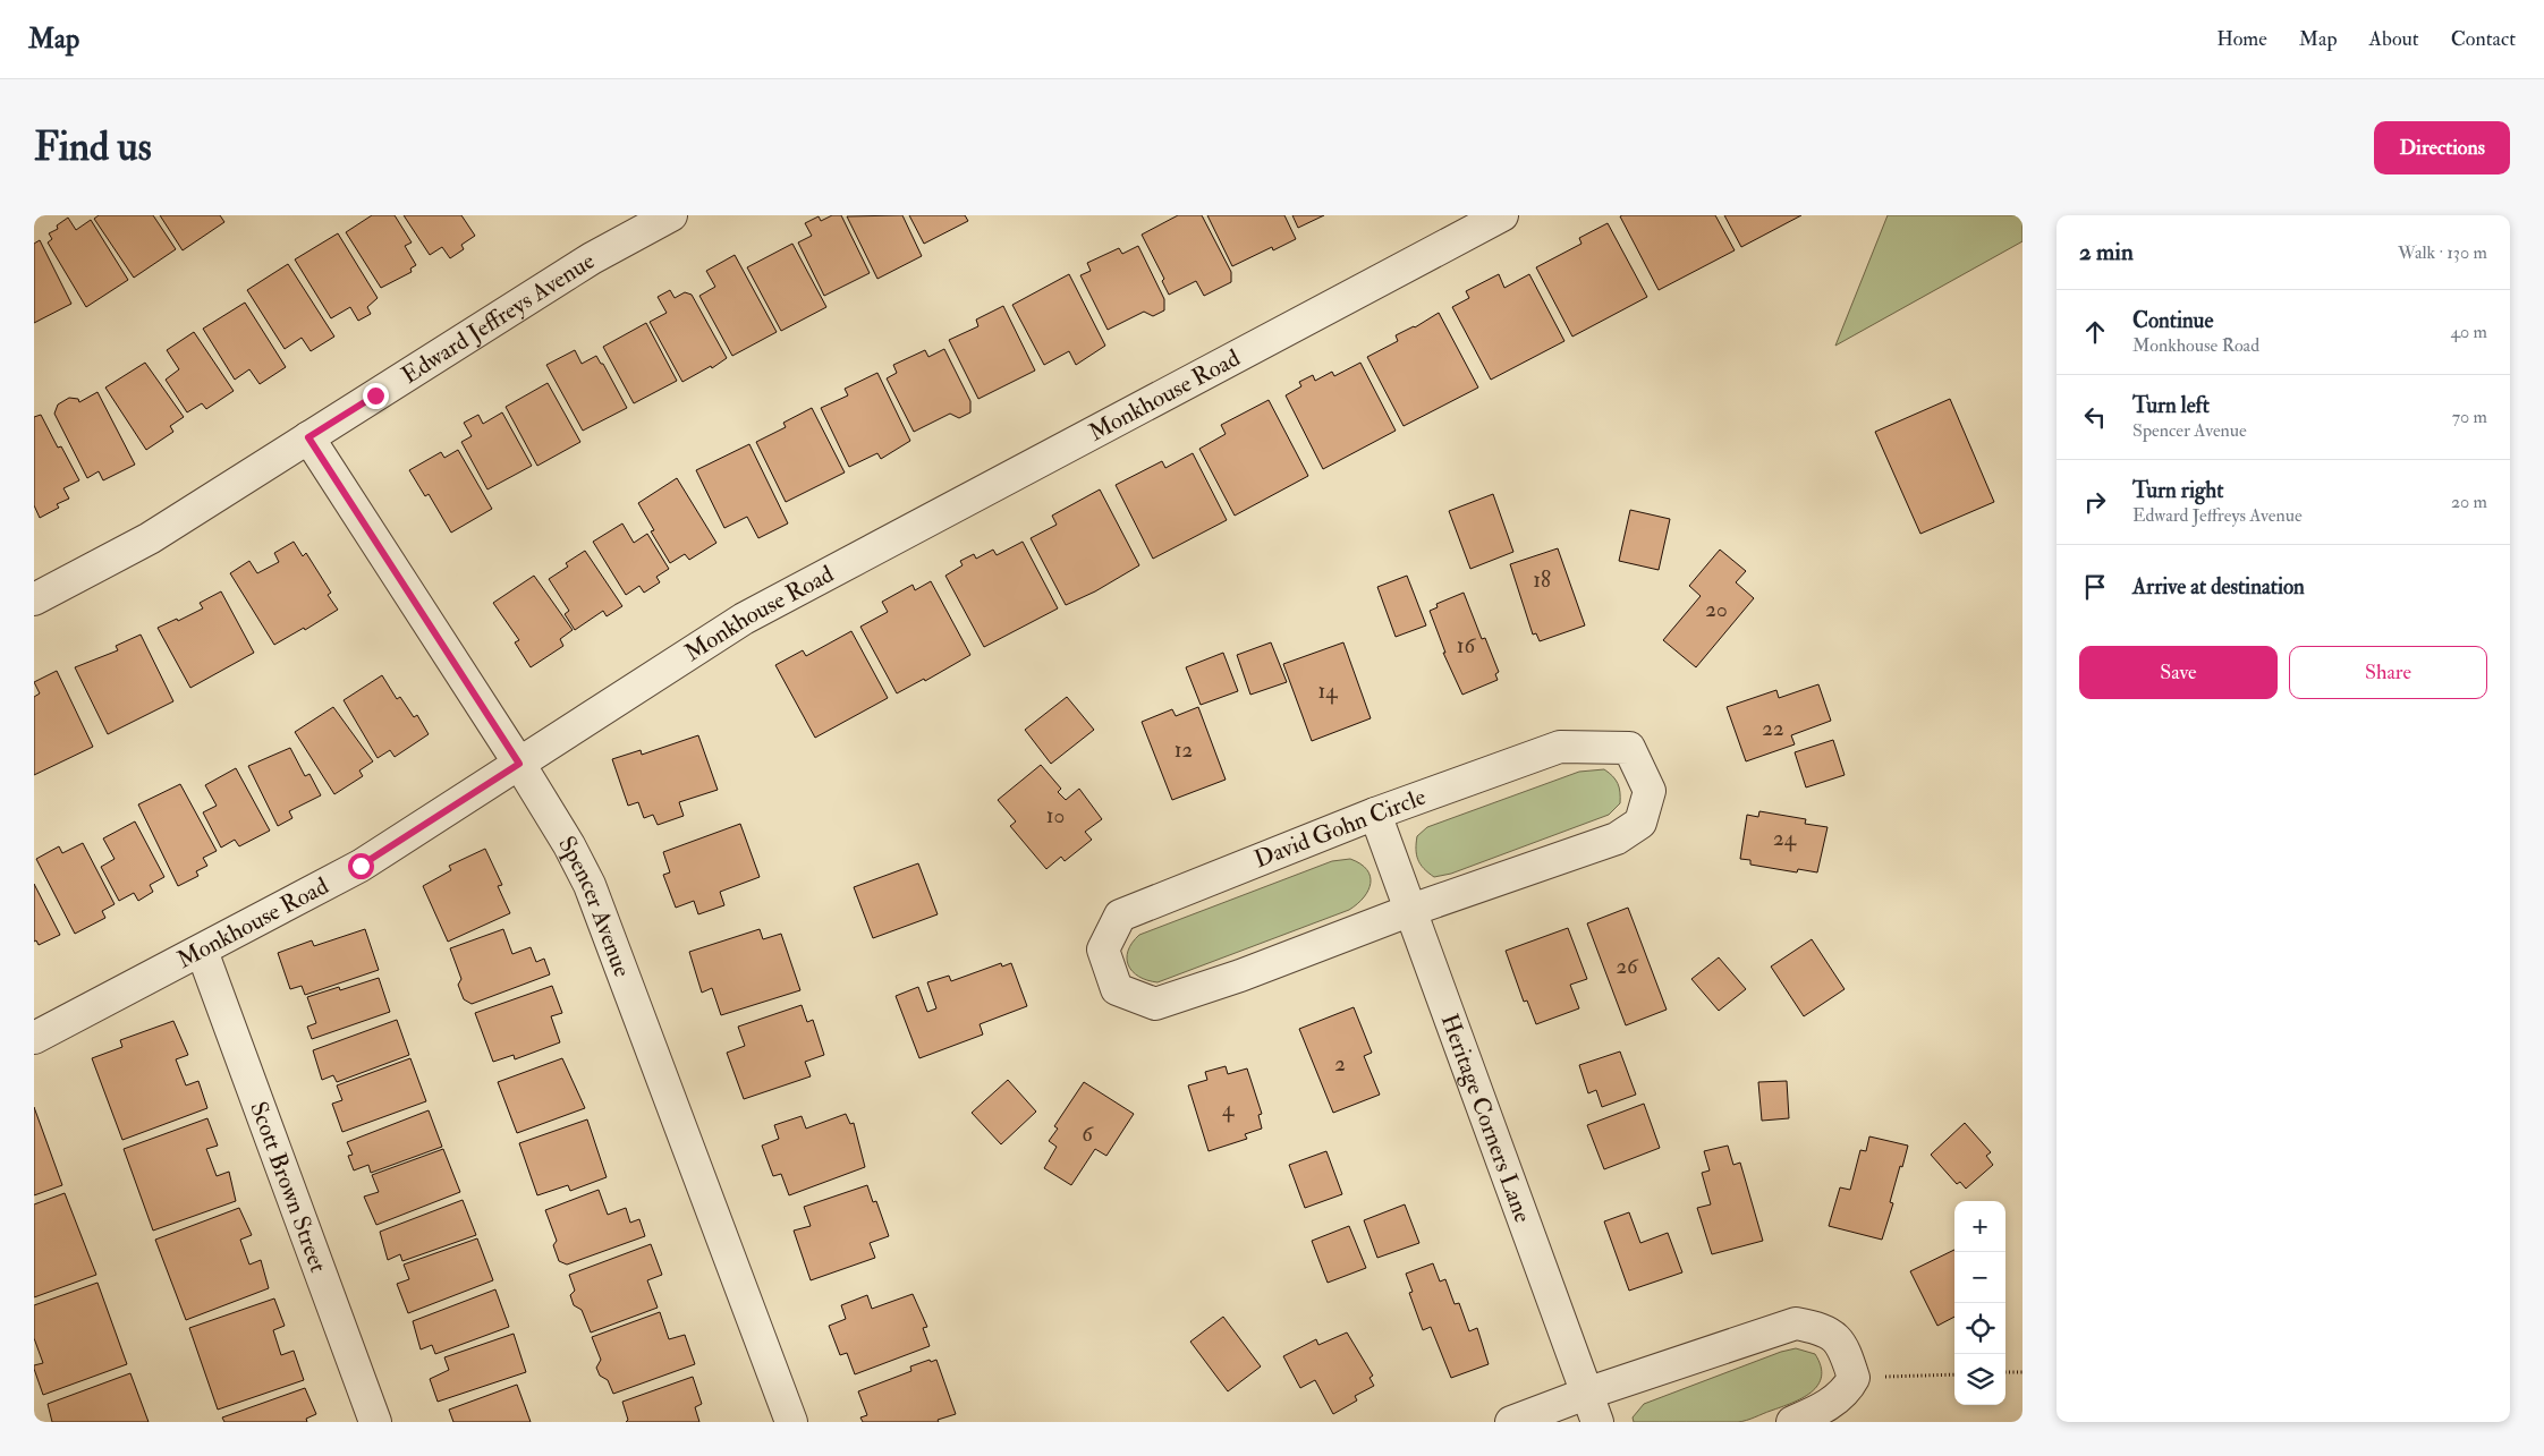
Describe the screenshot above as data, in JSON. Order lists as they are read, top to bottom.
{
  "streets": {
    "street": [
      "Edward Jeffreys Avenue",
      "Monkhouse Road",
      "David Gohn Circle",
      "Spencer Avenue",
      "Heritage Corners Lane",
      "Scott Brown Street"
    ]
  },
  "crossings": [
    ["Edward Jeffreys Avenue", "Spencer Avenue"],
    ["Monkhouse Road", "Spencer Avenue"],
    ["Monkhouse Road", "Scott Brown Street"],
    ["David Gohn Circle", "Heritage Corners Lane"]
  ],
  "house_numbers": [
    "18",
    "20",
    "16",
    "14",
    "22",
    "12",
    "10",
    "24",
    "26",
    "2",
    "4",
    "6"
  ],
  "page": {
    "header": "Map",
    "nav": [
      "Home",
      "Map",
      "About",
      "Contact"
    ],
    "buttons": [
      "Directions",
      ["Save", "Share"]
    ],
    "title": "Find us",
    "heading": ["2 min", "Walk · 130 m"],
    "list": [
      ["Continue", "Monkhouse Road", "40 m"],
      ["Turn left", "Spencer Avenue", "70 m"],
      ["Turn right", "Edward Jeffreys Avenue", "20 m"],
      "Arrive at destination"
    ],
    "map_buttons": ["+", "−"]
  }
}
